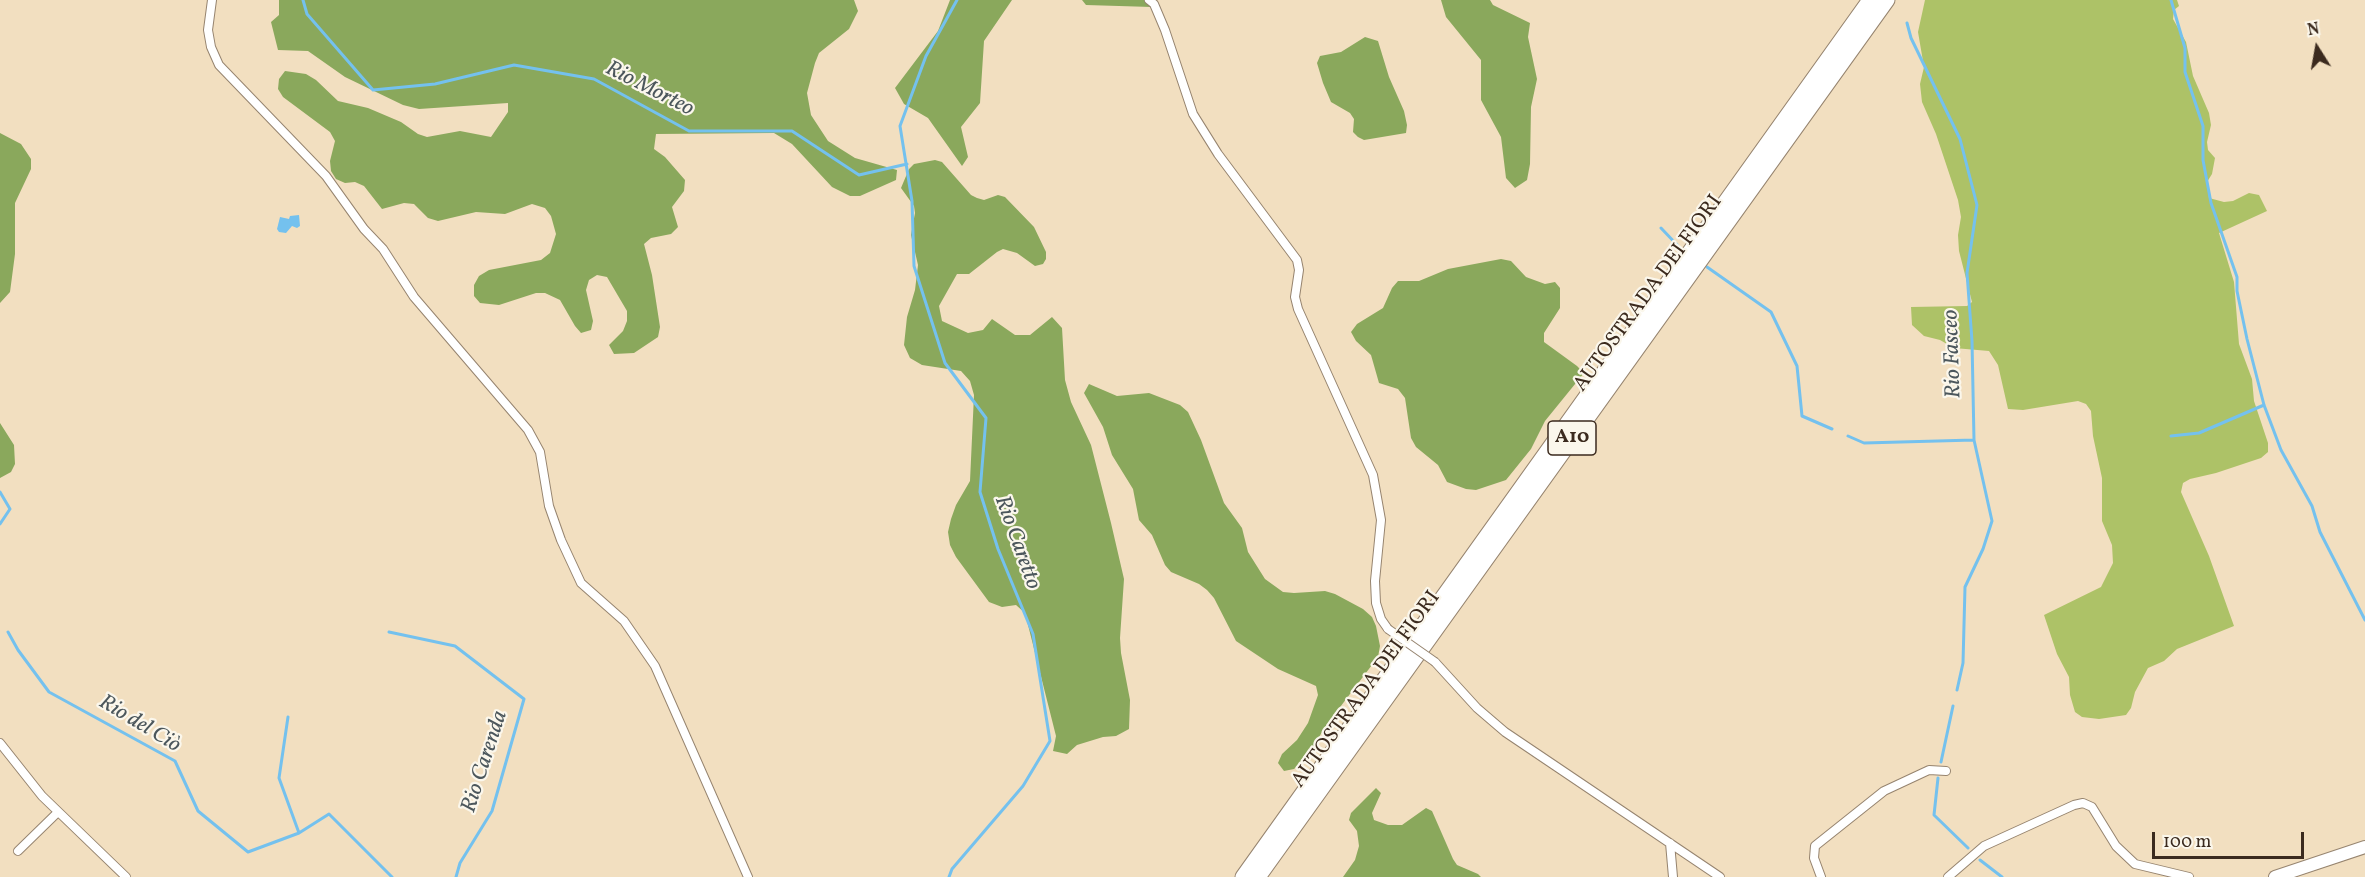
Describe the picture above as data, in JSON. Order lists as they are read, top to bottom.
{
  "streets": {
    "highway": ["AUTOSTRADA DEI FIORI", "A10"]
  },
  "water": [
    "Rio Morteo",
    "Rio Fasceo",
    "Rio Caretto",
    "Rio del Ciò",
    "Rio Carenda"
  ],
  "scale_bar": "100 m",
  "north": "top"
}
